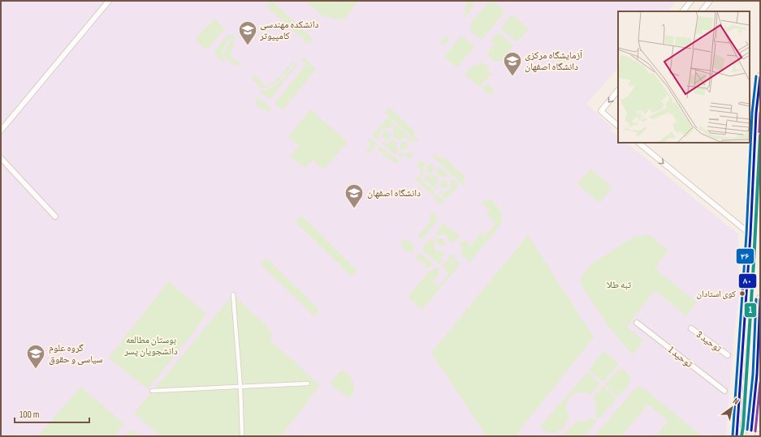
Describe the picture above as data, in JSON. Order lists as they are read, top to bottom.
{
  "streets": {
    "street": ["توحید 3", "توحید 1"]
  },
  "parks": ["تبه طلا", "بوستان مطالعه دانشجویان پسر"],
  "places": {
    "school or university": [
      "دانشکده مهندسی کامپیوتر",
      "آزمایشگاه مرکزی دانشگاه اصفهان",
      "دانشگاه اصفهان",
      "گروه علوم سیاسی و حقوق"
    ],
    "other": ["کوی استادان"]
  },
  "lines": ["transit line ۳۶", "transit line ۸۰", "metro line 1"],
  "scale_bar": "100 m",
  "north": "top right"
}
